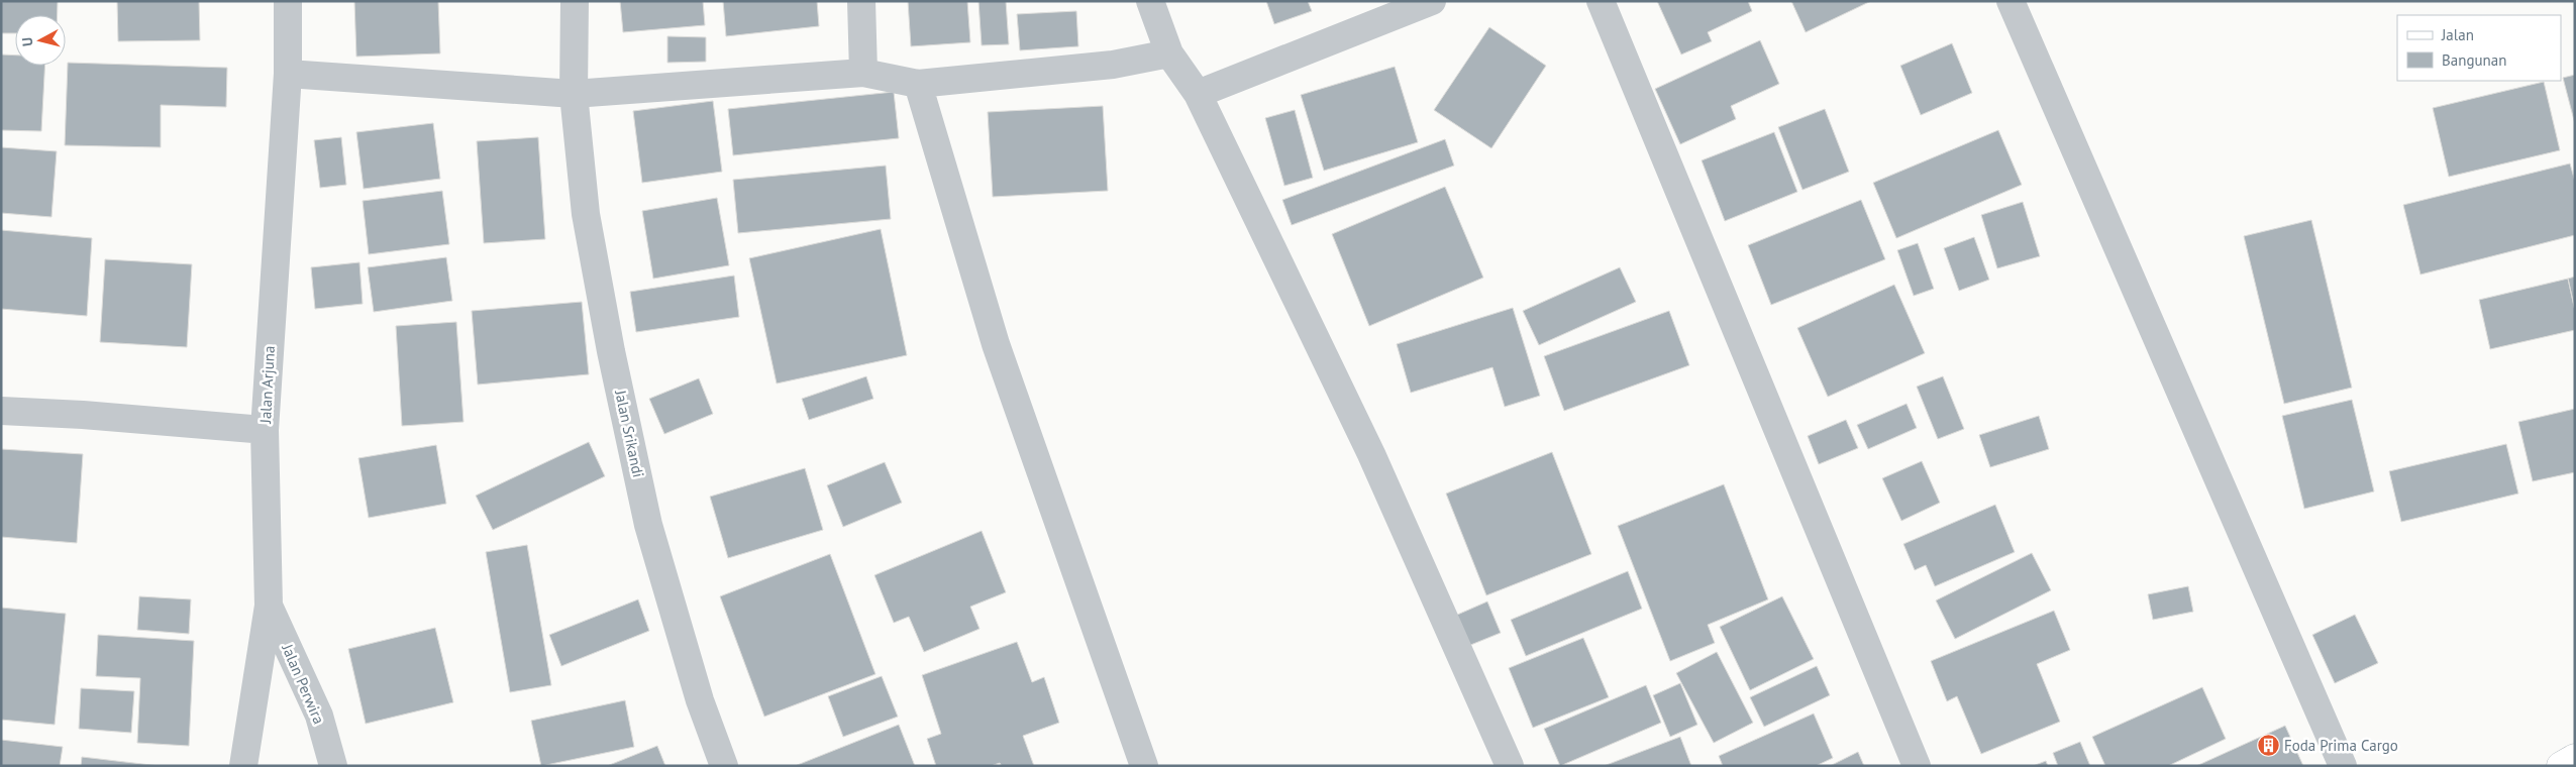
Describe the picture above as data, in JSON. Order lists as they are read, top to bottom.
{
  "streets": {
    "street": ["Jalan Arjuna", "Jalan Srikandi", "Jalan Perwira"]
  },
  "crossings": [
    ["Jalan Arjuna", "Jalan Perwira"]
  ],
  "places": {
    "building": ["Foda Prima Cargo"]
  },
  "legend": ["Jalan", "Bangunan"],
  "north": "left"
}
